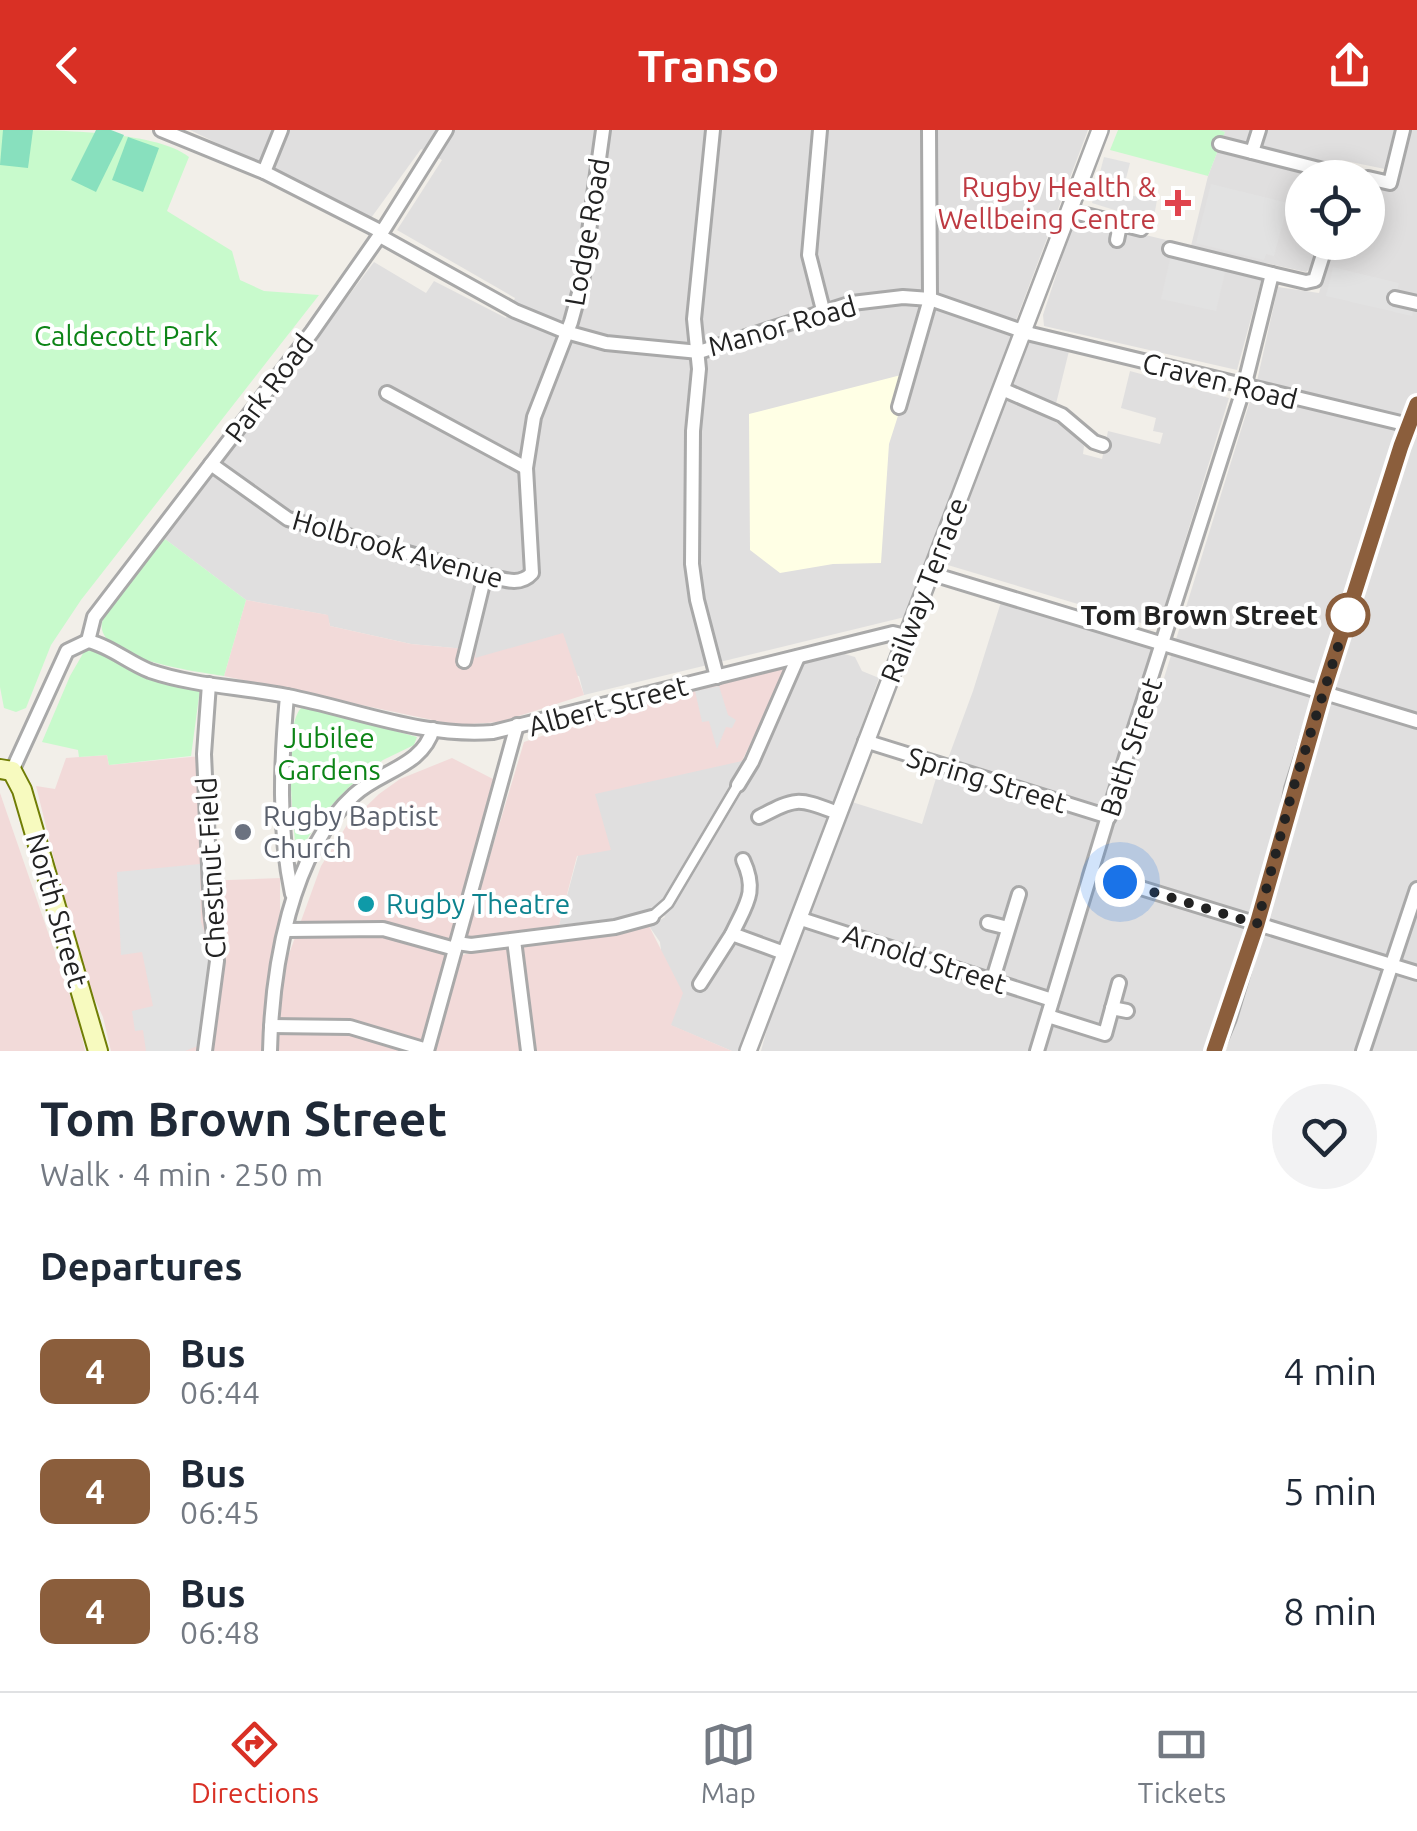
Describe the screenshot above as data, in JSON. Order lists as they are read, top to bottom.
{
  "streets": {
    "main road": ["North Street"],
    "street": [
      "Lodge Road",
      "Manor Road",
      "Craven Road",
      "Park Road",
      "Holbrook Avenue",
      "Railway Terrace",
      "Albert Street",
      "Bath Street",
      "Spring Street",
      "Chestnut Field",
      "Arnold Street"
    ]
  },
  "crossings": [
    ["Lodge Road", "Manor Road"],
    ["Lodge Road", "Holbrook Avenue"],
    ["Manor Road", "Craven Road"],
    ["Manor Road", "Park Road"],
    ["Manor Road", "Holbrook Avenue"],
    ["Manor Road", "Railway Terrace"],
    ["Craven Road", "Railway Terrace"],
    ["Craven Road", "Bath Street"],
    ["Park Road", "Holbrook Avenue"],
    ["Park Road", "North Street"],
    ["Railway Terrace", "Albert Street"],
    ["Railway Terrace", "Spring Street"],
    ["Railway Terrace", "Arnold Street"],
    ["Bath Street", "Spring Street"],
    ["Bath Street", "Arnold Street"]
  ],
  "parks": ["Caldecott Park", "Jubilee Gardens"],
  "places": {
    "health": ["Rugby Health & Wellbeing Centre"],
    "other": ["Tom Brown Street", "Rugby Baptist Church", "Rugby Theatre"]
  },
  "lines": ["bus line 4"],
  "page": {
    "header": "Transo",
    "heading": [
      ["Tom Brown Street", "Walk · 4 min · 250 m"],
      "Departures"
    ],
    "list": [
      {
        "mark": "4",
        "name": "Bus",
        "note": "06:44",
        "value": "4 min"
      },
      {
        "mark": "4",
        "name": "Bus",
        "note": "06:45",
        "value": "5 min"
      },
      {
        "mark": "4",
        "name": "Bus",
        "note": "06:48",
        "value": "8 min"
      }
    ],
    "tabs": ["Directions", "Map", "Tickets"]
  }
}
